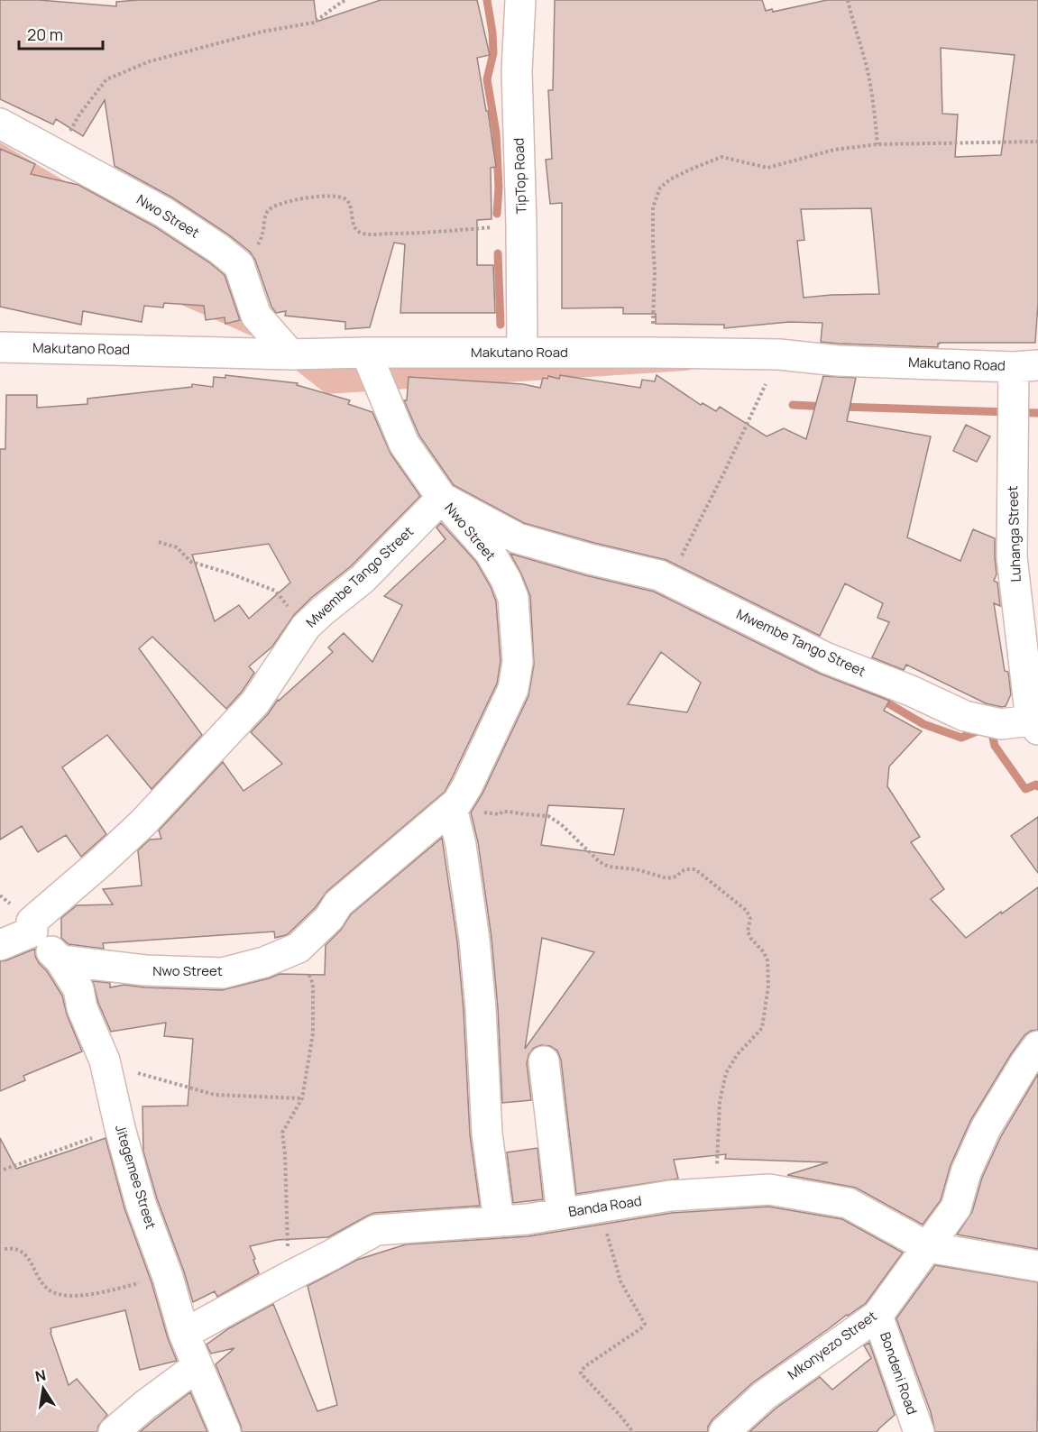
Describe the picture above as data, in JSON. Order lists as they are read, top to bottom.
{
  "streets": {
    "street": [
      "TipTop Road",
      "Nwo Street",
      "Makutano Road",
      "Luhanga Street",
      "Mwembe Tango Street",
      "Jitegemee Street",
      "Banda Road",
      "Mkonyezo Street",
      "Bondeni Road"
    ]
  },
  "crossings": [
    ["TipTop Road", "Makutano Road"],
    ["Nwo Street", "Makutano Road"],
    ["Nwo Street", "Mwembe Tango Street"],
    ["Nwo Street", "Jitegemee Street"],
    ["Makutano Road", "Luhanga Street"],
    ["Luhanga Street", "Mwembe Tango Street"],
    ["Mwembe Tango Street", "Jitegemee Street"],
    ["Jitegemee Street", "Banda Road"],
    ["Banda Road", "Mkonyezo Street"],
    ["Mkonyezo Street", "Bondeni Road"]
  ],
  "scale_bar": "20 m",
  "north": "top"
}
